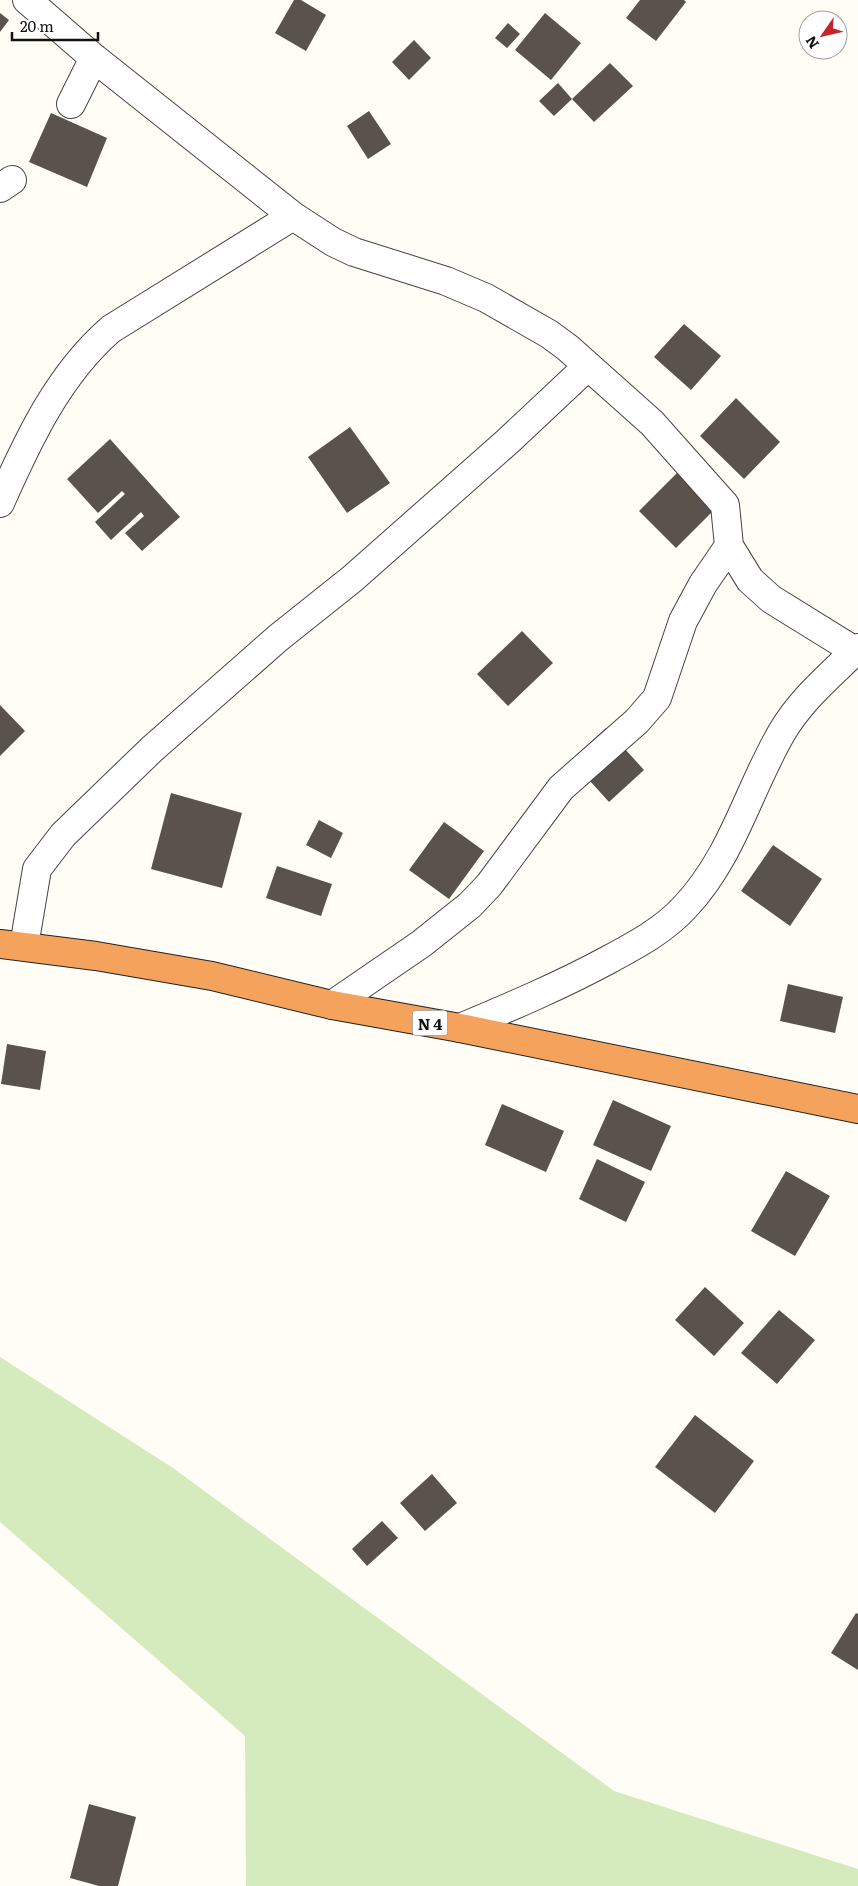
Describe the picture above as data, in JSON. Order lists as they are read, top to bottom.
{
  "streets": {
    "highway": ["N 4"]
  },
  "scale_bar": "20 m",
  "north": "bottom left"
}
